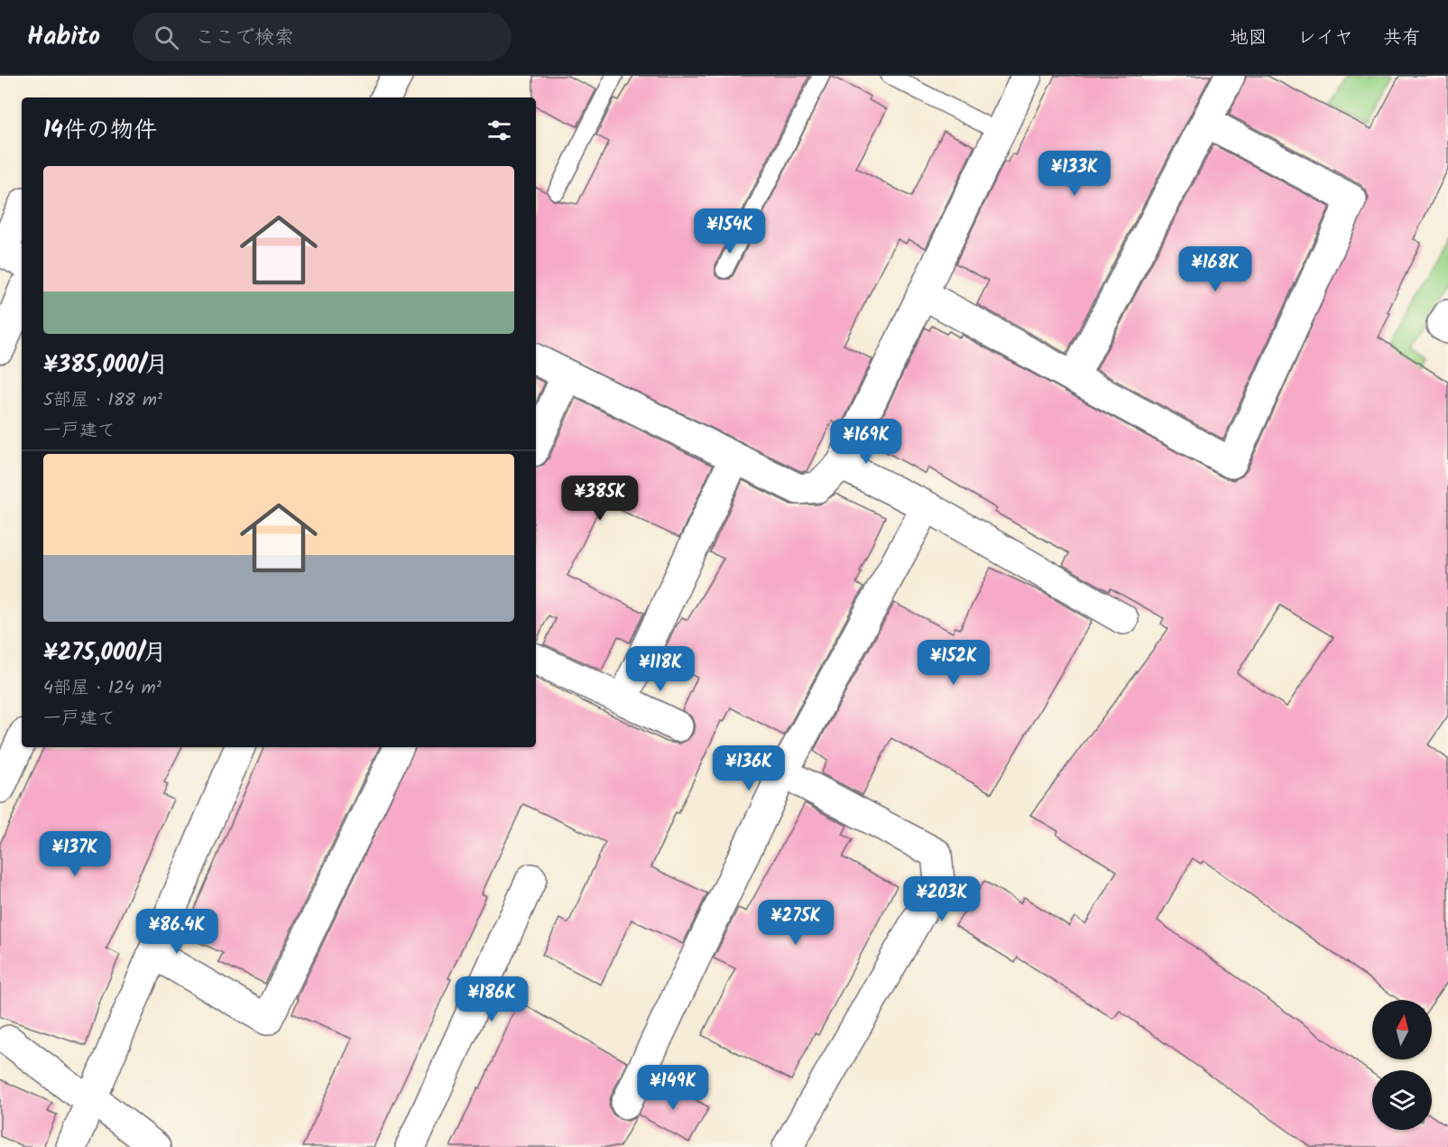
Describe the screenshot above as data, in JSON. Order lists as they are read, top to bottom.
{
  "north": "top",
  "page": {
    "header": "Habito",
    "search": "ここで検索",
    "nav": ["地図", "レイヤ", "共有"],
    "heading": "14件の物件",
    "price": [
      "¥133K",
      "¥154K",
      "¥168K",
      "¥169K",
      "¥385K",
      "¥152K",
      "¥118K",
      "¥136K",
      "¥137K",
      "¥203K",
      "¥275K",
      "¥86.4K",
      "¥186K",
      "¥149K"
    ],
    "list": [
      {
        "name": "¥385,000/月",
        "note": "5部屋 · 188 m² · 一戸建て"
      },
      {
        "name": "¥275,000/月",
        "note": "4部屋 · 124 m² · 一戸建て"
      }
    ]
  }
}
